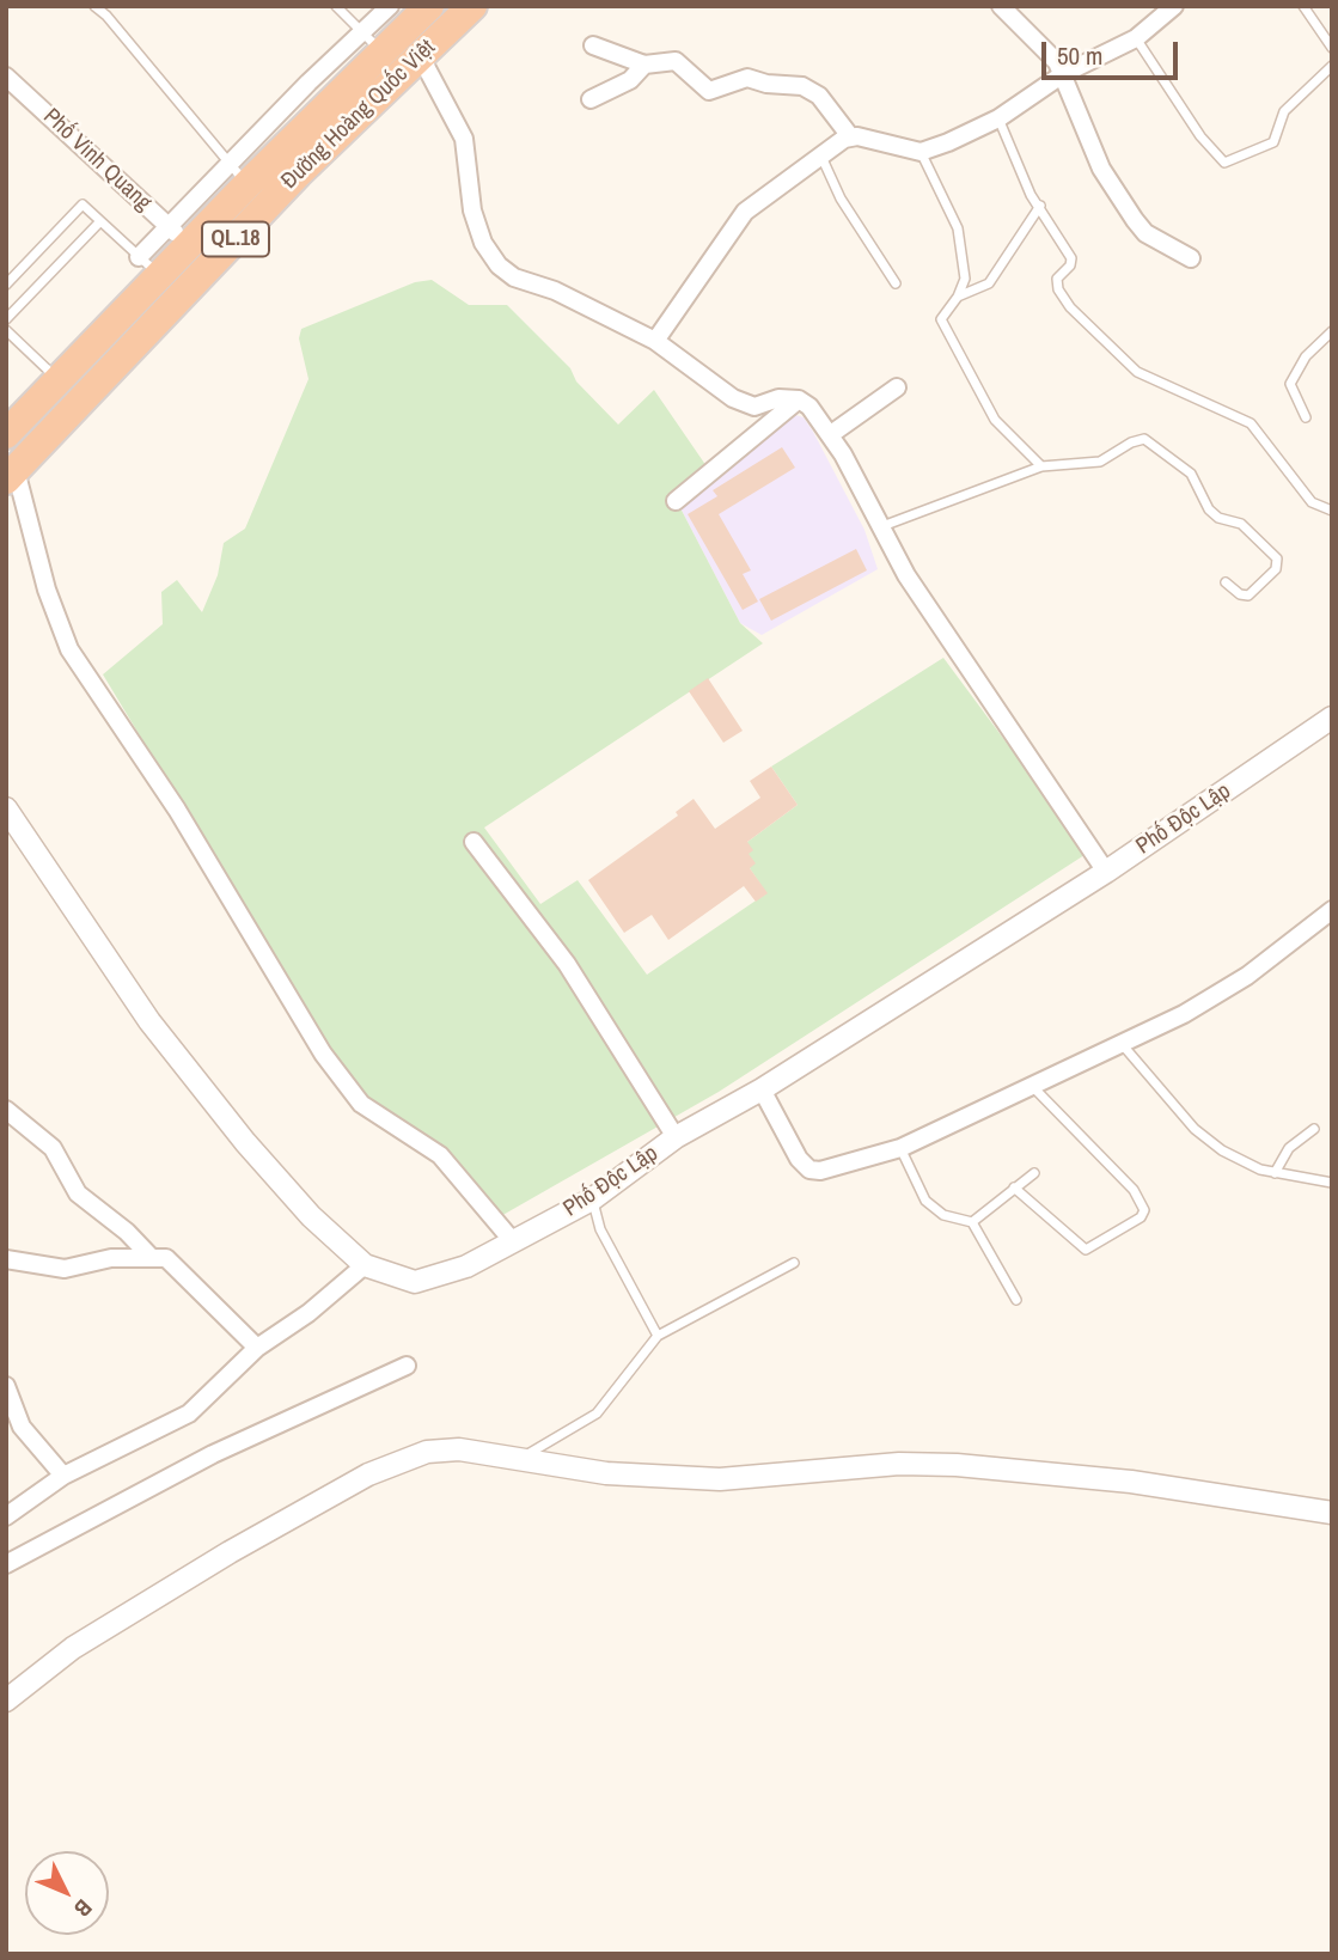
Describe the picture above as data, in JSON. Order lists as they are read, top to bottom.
{
  "streets": {
    "highway": ["Đường Hoàng Quốc Việt", "QL.18"],
    "street": ["Phố Vinh Quang", "Phố Độc Lập"]
  },
  "crossings": [
    ["Đường Hoàng Quốc Việt", "Phố Vinh Quang"]
  ],
  "scale_bar": "50 m",
  "north": "bottom right"
}
